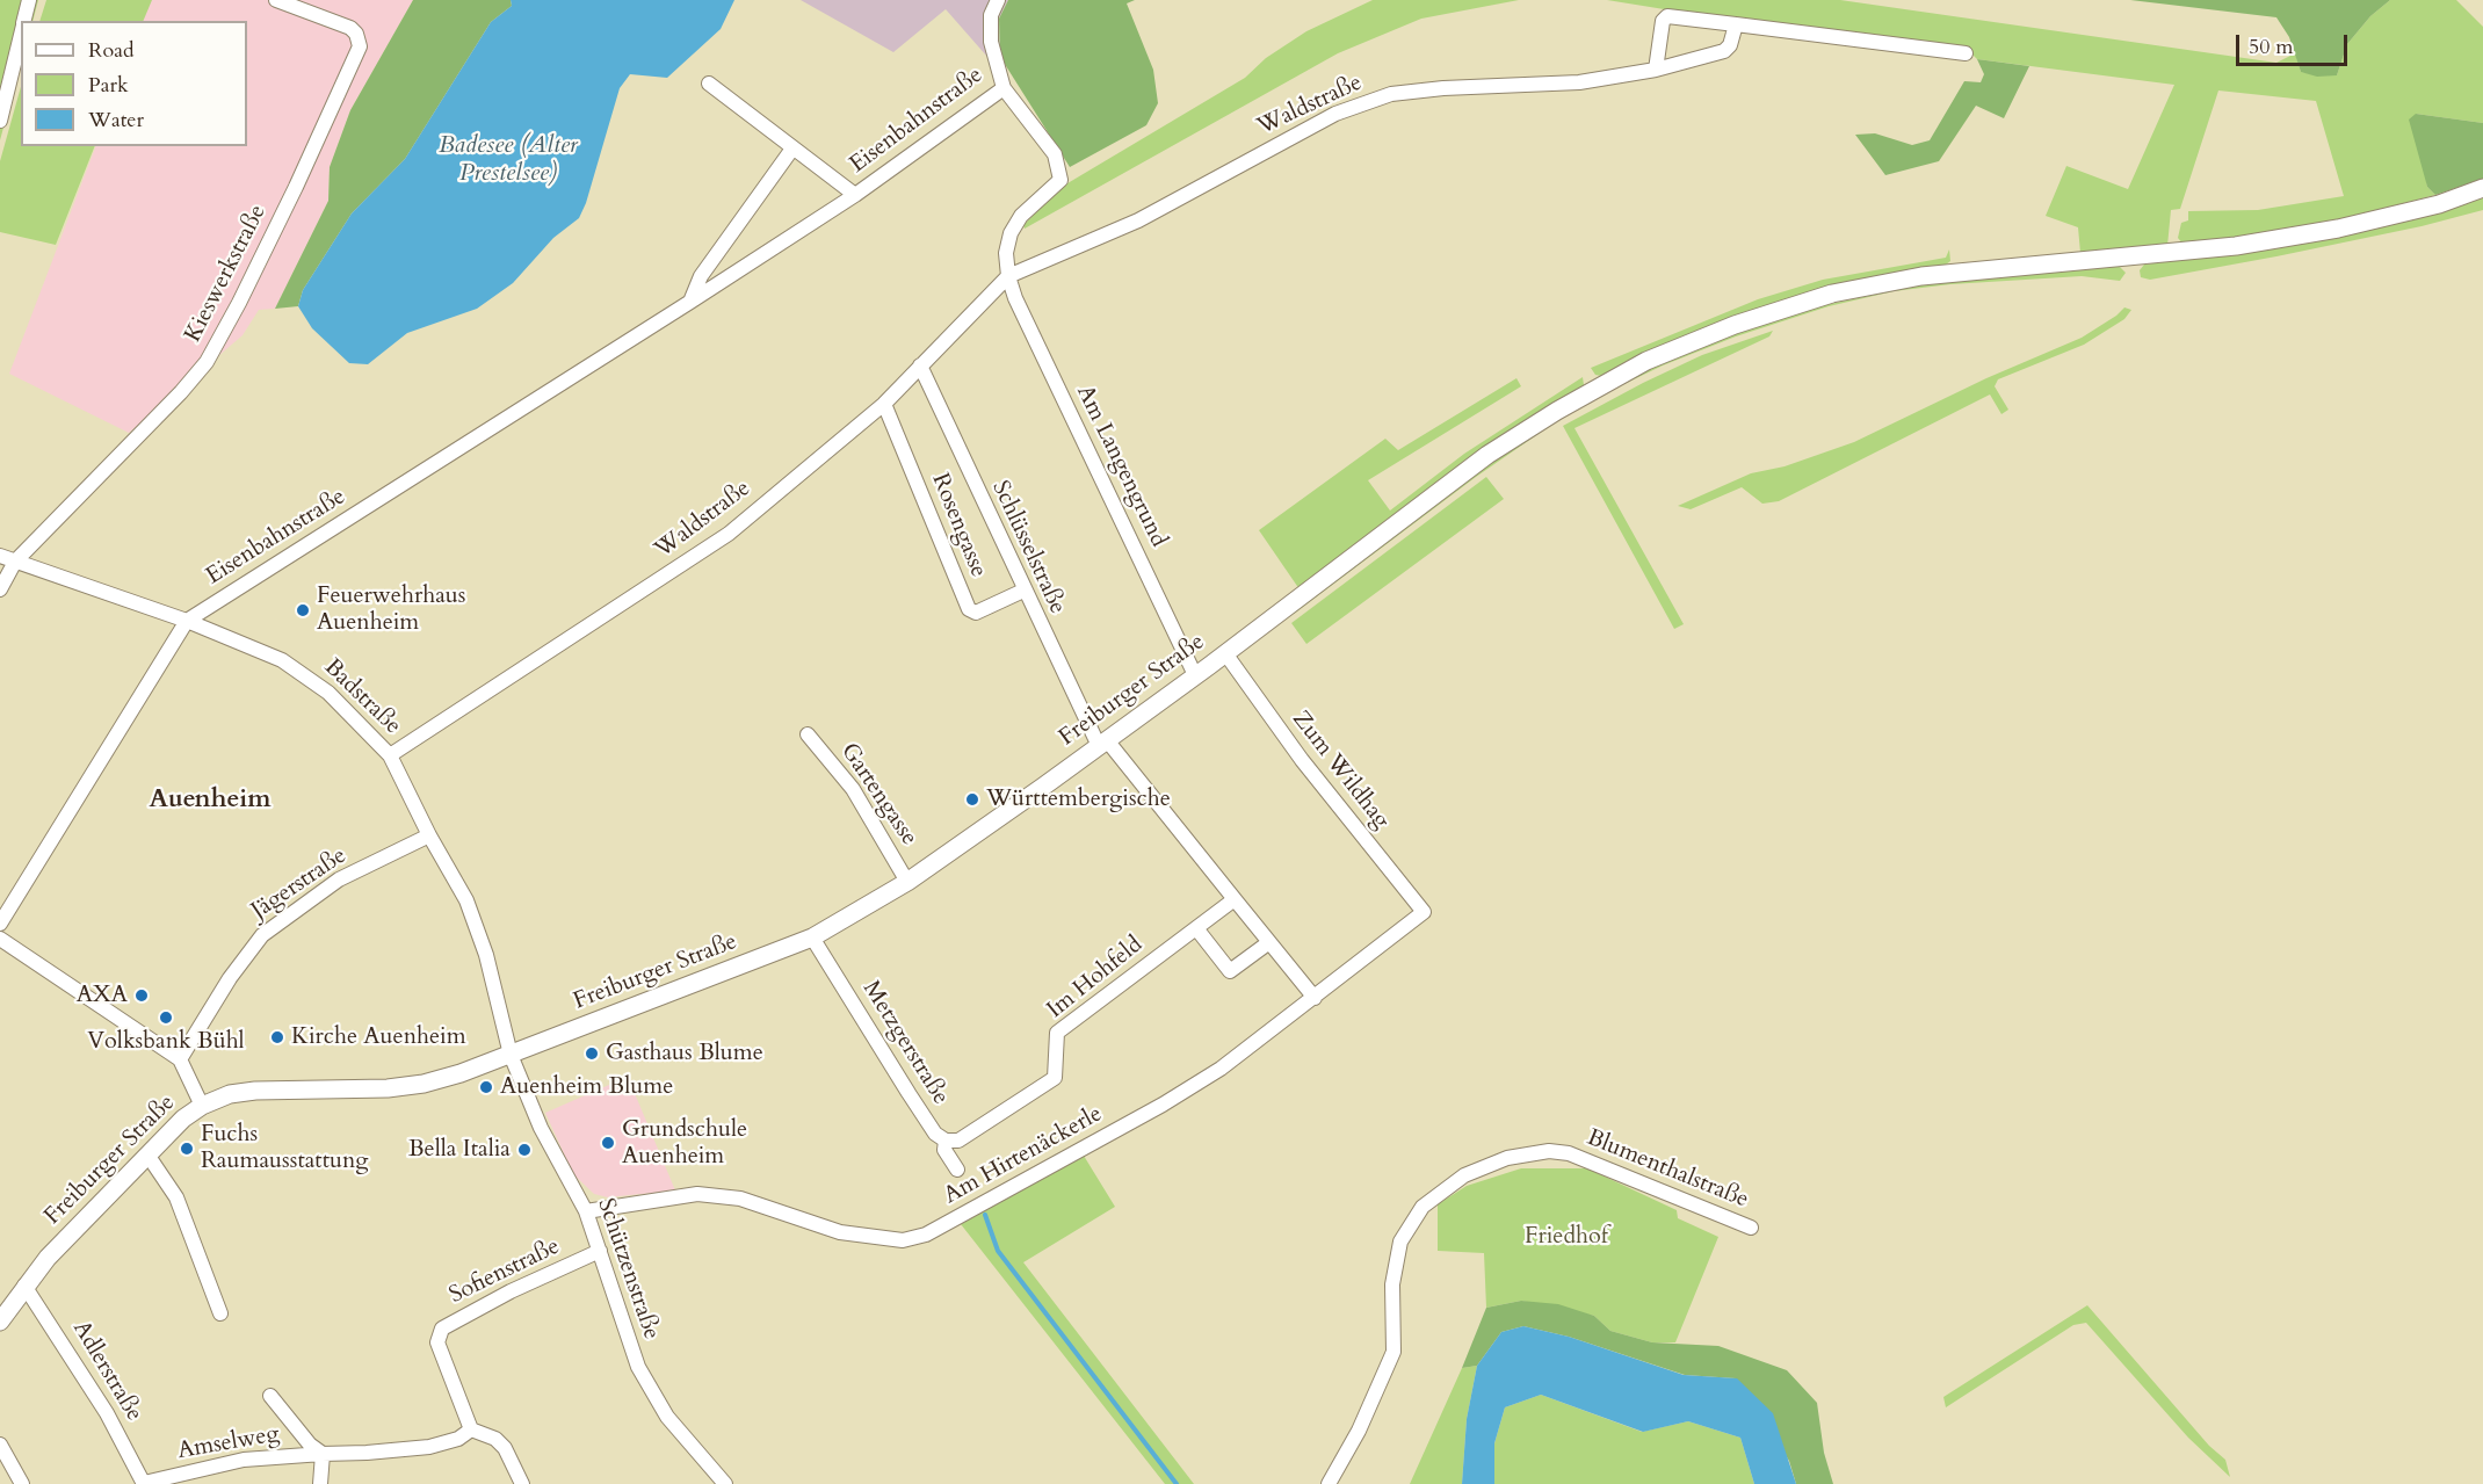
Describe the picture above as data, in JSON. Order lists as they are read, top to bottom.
{
  "streets": {
    "street": [
      "Waldstraße",
      "Eisenbahnstraße",
      "Kieswerkstraße",
      "Am Langengrund",
      "Rosengasse",
      "Schlüsselstraße",
      "Freiburger Straße",
      "Badstraße",
      "Zum Wildhag",
      "Gartengasse",
      "Jägerstraße",
      "Im Hohfeld",
      "Metzgerstraße",
      "Am Hirtenäckerle",
      "Blumenthalstraße",
      "Schützenstraße",
      "Sofienstraße",
      "Adlerstraße",
      "Amselweg"
    ]
  },
  "crossings": [
    ["Waldstraße", "Am Langengrund"],
    ["Waldstraße", "Rosengasse"],
    ["Waldstraße", "Schlüsselstraße"],
    ["Waldstraße", "Badstraße"],
    ["Eisenbahnstraße", "Badstraße"],
    ["Kieswerkstraße", "Badstraße"],
    ["Am Langengrund", "Freiburger Straße"],
    ["Rosengasse", "Schlüsselstraße"],
    ["Schlüsselstraße", "Freiburger Straße"],
    ["Freiburger Straße", "Badstraße"],
    ["Freiburger Straße", "Zum Wildhag"],
    ["Freiburger Straße", "Gartengasse"],
    ["Freiburger Straße", "Metzgerstraße"],
    ["Freiburger Straße", "Schützenstraße"],
    ["Freiburger Straße", "Adlerstraße"],
    ["Badstraße", "Jägerstraße"],
    ["Badstraße", "Schützenstraße"],
    ["Zum Wildhag", "Am Hirtenäckerle"],
    ["Im Hohfeld", "Metzgerstraße"],
    ["Am Hirtenäckerle", "Schützenstraße"],
    ["Schützenstraße", "Sofienstraße"],
    ["Adlerstraße", "Amselweg"]
  ],
  "districts": ["Auenheim"],
  "water": ["Badesee (Alter Prestelsee)"],
  "parks": ["Friedhof"],
  "places": [
    "Feuerwehrhaus Auenheim",
    "Württembergische",
    "AXA",
    "Volksbank Bühl",
    "Kirche Auenheim",
    "Gasthaus Blume",
    "Auenheim Blume",
    "Grundschule Auenheim",
    "Fuchs Raumausstattung",
    "Bella Italia"
  ],
  "legend": ["Road", "Park", "Water"],
  "scale_bar": "50 m"
}
